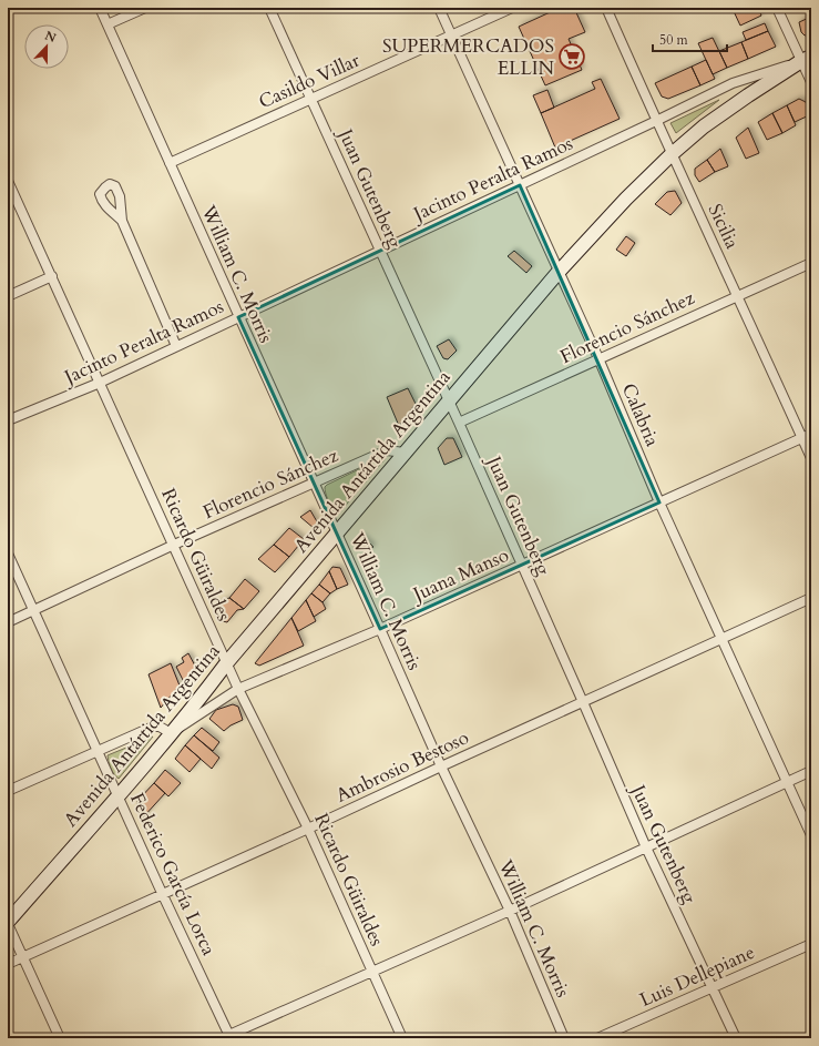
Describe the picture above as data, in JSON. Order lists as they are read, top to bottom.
{
  "streets": {
    "main road": ["Avenida Antártida Argentina"],
    "street": [
      "Casildo Villar",
      "Jacinto Peralta Ramos",
      "Juan Gutenberg",
      "Sicilia",
      "William C. Morris",
      "Florencio Sánchez",
      "Calabria",
      "Ricardo Güiraldes",
      "Juana Manso",
      "Ambrosio Bestoso",
      "Federico García Lorca",
      "Luis Dellepiane"
    ]
  },
  "crossings": [
    ["Casildo Villar", "Juan Gutenberg"],
    ["Casildo Villar", "William C. Morris"],
    ["Casildo Villar", "Calabria"],
    ["Jacinto Peralta Ramos", "Juan Gutenberg"],
    ["Jacinto Peralta Ramos", "Sicilia"],
    ["Jacinto Peralta Ramos", "William C. Morris"],
    ["Jacinto Peralta Ramos", "Calabria"],
    ["Jacinto Peralta Ramos", "Avenida Antártida Argentina"],
    ["Jacinto Peralta Ramos", "Ricardo Güiraldes"],
    ["Juan Gutenberg", "Florencio Sánchez"],
    ["Juan Gutenberg", "Avenida Antártida Argentina"],
    ["Juan Gutenberg", "Juana Manso"],
    ["Juan Gutenberg", "Ambrosio Bestoso"],
    ["Juan Gutenberg", "Luis Dellepiane"],
    ["Sicilia", "Florencio Sánchez"],
    ["Sicilia", "Avenida Antártida Argentina"],
    ["Sicilia", "Juana Manso"],
    ["William C. Morris", "Florencio Sánchez"],
    ["William C. Morris", "Avenida Antártida Argentina"],
    ["William C. Morris", "Juana Manso"],
    ["William C. Morris", "Ambrosio Bestoso"],
    ["Florencio Sánchez", "Calabria"],
    ["Florencio Sánchez", "Avenida Antártida Argentina"],
    ["Florencio Sánchez", "Ricardo Güiraldes"],
    ["Florencio Sánchez", "Federico García Lorca"],
    ["Calabria", "Avenida Antártida Argentina"],
    ["Calabria", "Juana Manso"],
    ["Calabria", "Ambrosio Bestoso"],
    ["Avenida Antártida Argentina", "Ricardo Güiraldes"],
    ["Avenida Antártida Argentina", "Juana Manso"],
    ["Avenida Antártida Argentina", "Federico García Lorca"],
    ["Ricardo Güiraldes", "Juana Manso"],
    ["Ricardo Güiraldes", "Ambrosio Bestoso"],
    ["Ambrosio Bestoso", "Federico García Lorca"]
  ],
  "places": {
    "supermarket": ["SUPERMERCADOS ELLIN"]
  },
  "scale_bar": "50 m",
  "north": "top"
}
